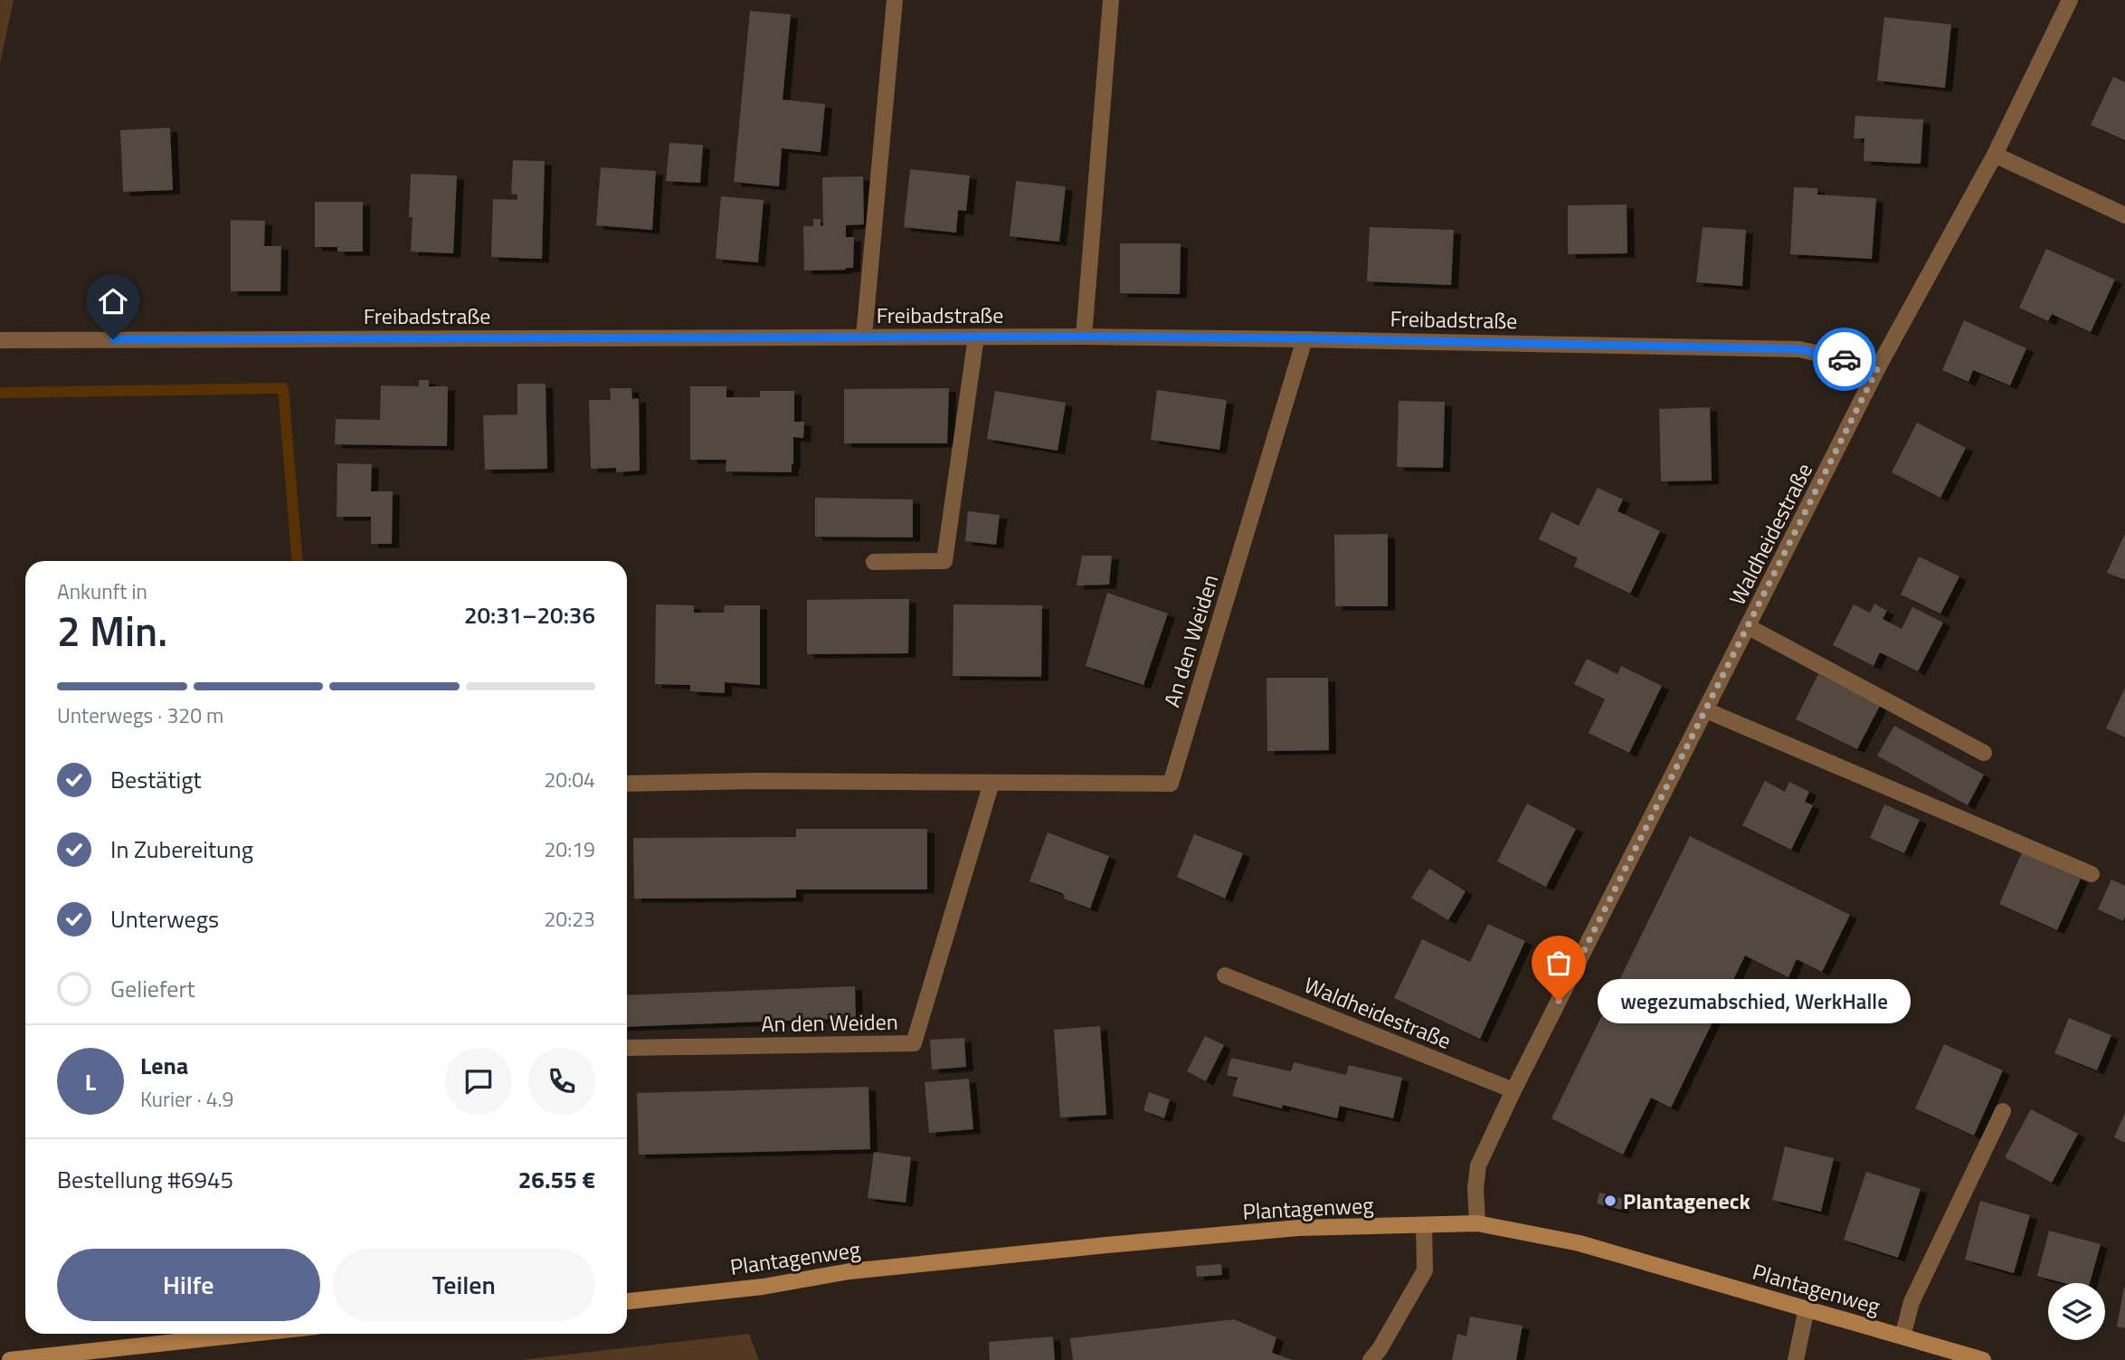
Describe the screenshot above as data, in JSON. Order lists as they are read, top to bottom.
{
  "streets": {
    "street": [
      "Freibadstraße",
      "Waldheidestraße",
      "An den Weiden",
      "Plantagenweg"
    ]
  },
  "crossings": [
    ["Freibadstraße", "Waldheidestraße"],
    ["Freibadstraße", "An den Weiden"],
    ["Waldheidestraße", "Plantagenweg"]
  ],
  "places": ["wegezumabschied, WerkHalle", "Plantageneck"],
  "page": {
    "heading": ["2 Min.", "Ankunft in", "20:31–20:36"],
    "panel": [
      "Lena",
      "Kurier · 4.9",
      "Bestellung #6945",
      "26.55 €"
    ],
    "bar": "Unterwegs · 320 m",
    "list": [
      ["Bestätigt", "20:04"],
      ["In Zubereitung", "20:19"],
      ["Unterwegs", "20:23"],
      "Geliefert"
    ],
    "bubble": "wegezumabschied, WerkHalle",
    "round": "L",
    "buttons": ["Hilfe", "Teilen"]
  }
}
